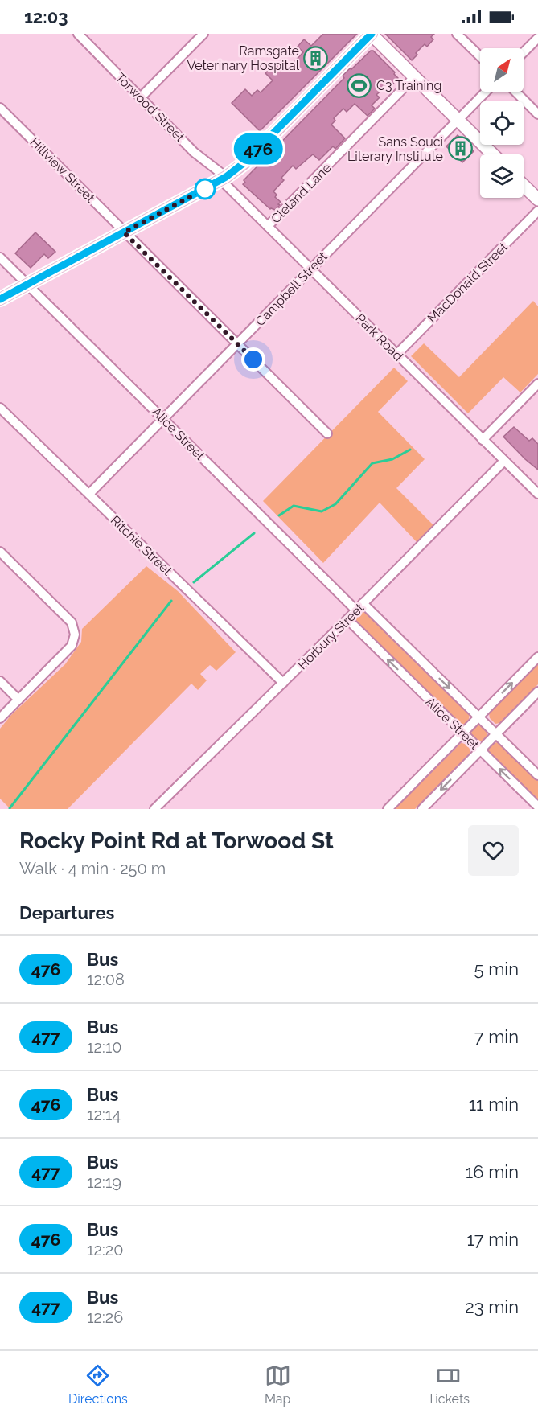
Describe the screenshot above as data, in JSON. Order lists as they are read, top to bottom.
{
  "streets": {
    "street": [
      "Torwood Street",
      "Hillview Street",
      "Cleland Lane",
      "MacDonald Street",
      "Campbell Street",
      "Park Road",
      "Alice Street",
      "Ritchie Street",
      "Horbury Street"
    ]
  },
  "crossings": [
    ["Torwood Street", "Park Road"],
    ["Hillview Street", "Campbell Street"],
    ["Cleland Lane", "Park Road"],
    ["MacDonald Street", "Park Road"],
    ["Campbell Street", "Park Road"],
    ["Campbell Street", "Alice Street"],
    ["Campbell Street", "Ritchie Street"],
    ["Park Road", "Horbury Street"],
    ["Alice Street", "Horbury Street"],
    ["Ritchie Street", "Horbury Street"]
  ],
  "places": {
    "building": ["Ramsgate Veterinary Hospital", "Sans Souci Literary Institute"],
    "sports": ["C3 Training"]
  },
  "lines": ["bus line 476"],
  "north": "top right",
  "page": {
    "status": "12:03",
    "on_map": "476",
    "heading": [
      ["Rocky Point Rd at Torwood St", "Walk · 4 min · 250 m"],
      "Departures"
    ],
    "list": [
      {
        "mark": "476",
        "name": "Bus",
        "note": "12:08",
        "value": "5 min"
      },
      {
        "mark": "477",
        "name": "Bus",
        "note": "12:10",
        "value": "7 min"
      },
      {
        "mark": "476",
        "name": "Bus",
        "note": "12:14",
        "value": "11 min"
      },
      {
        "mark": "477",
        "name": "Bus",
        "note": "12:19",
        "value": "16 min"
      },
      {
        "mark": "476",
        "name": "Bus",
        "note": "12:20",
        "value": "17 min"
      },
      {
        "mark": "477",
        "name": "Bus",
        "note": "12:26",
        "value": "23 min"
      }
    ],
    "tabs": ["Directions", "Map", "Tickets"]
  }
}
